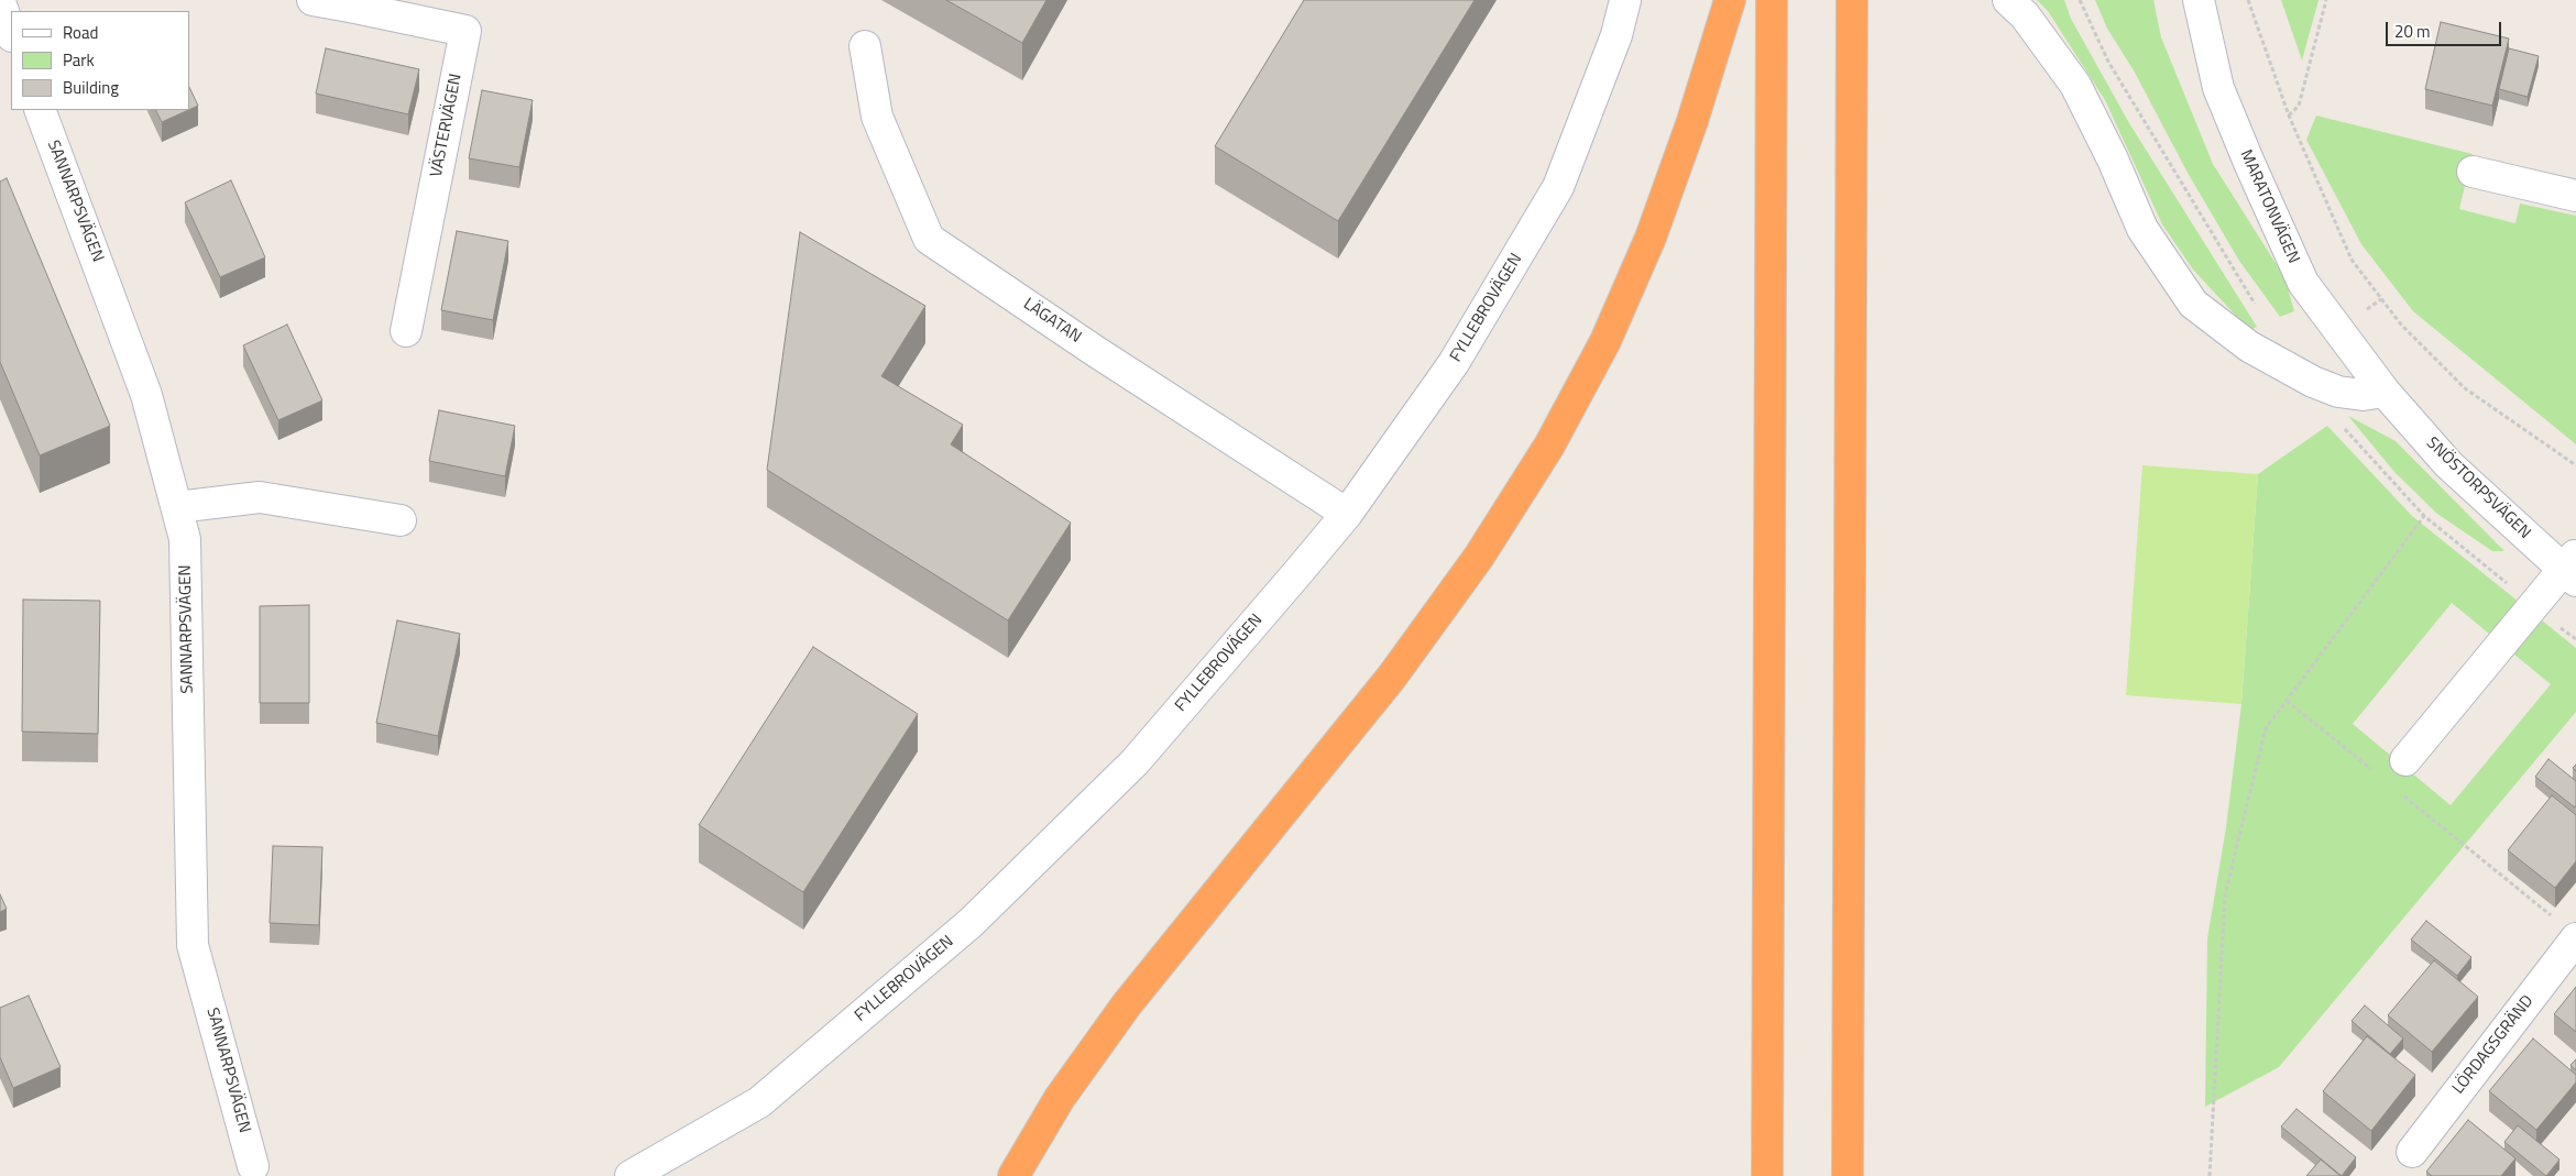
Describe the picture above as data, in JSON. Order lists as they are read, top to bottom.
{
  "streets": {
    "street": [
      "VÄSTERVÄGEN",
      "SANNARPSVÄGEN",
      "MARATONVÄGEN",
      "FYLLEBROVÄGEN",
      "LÄGATAN",
      "SNÖSTORPSVÄGEN",
      "LÖRDAGSGRÄND"
    ]
  },
  "crossings": [
    ["MARATONVÄGEN", "SNÖSTORPSVÄGEN"],
    ["FYLLEBROVÄGEN", "LÄGATAN"]
  ],
  "legend": ["Road", "Park", "Building"],
  "scale_bar": "20 m"
}
